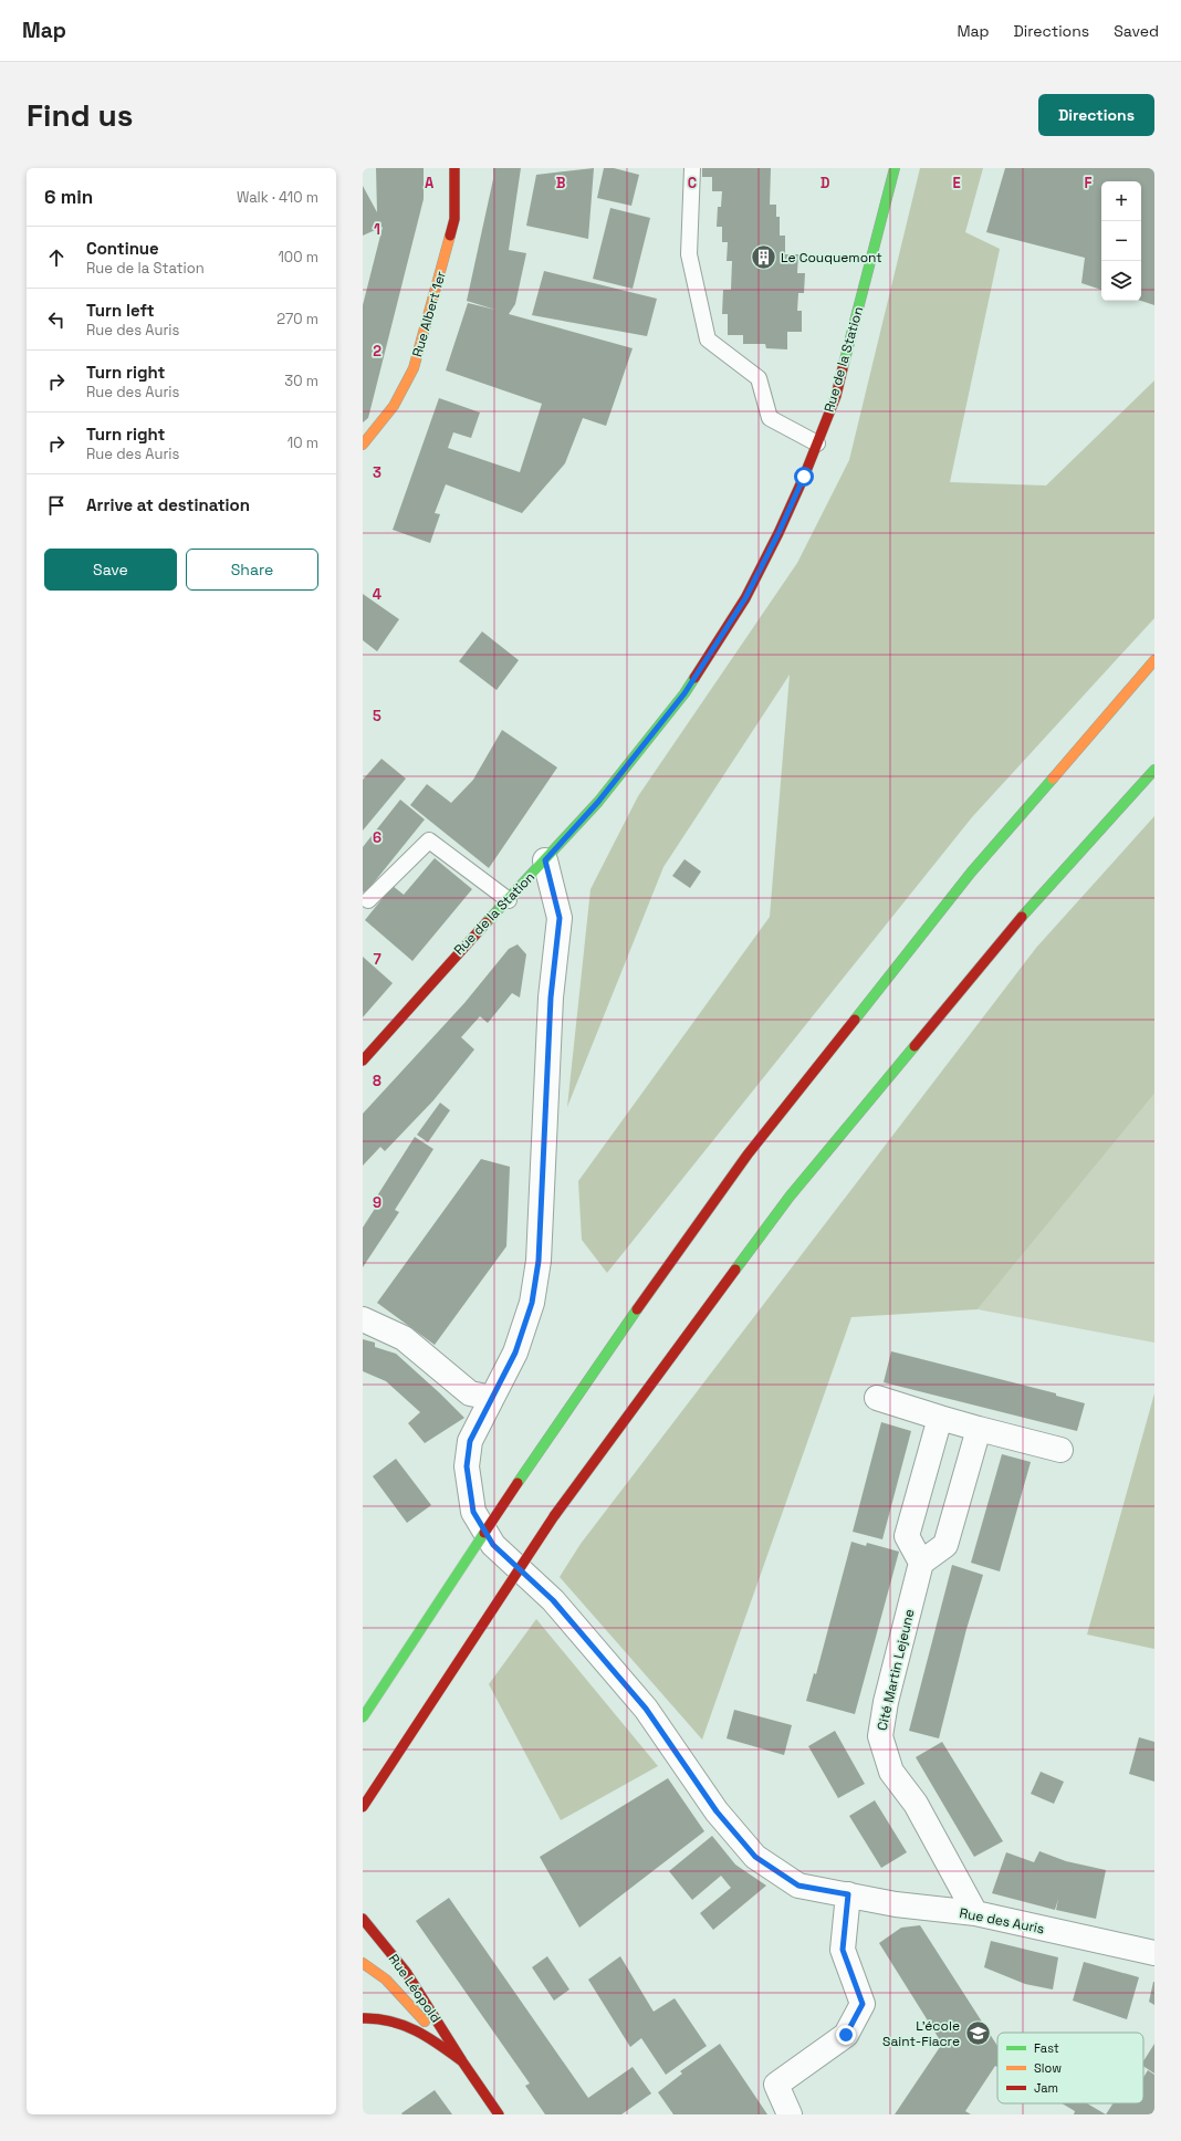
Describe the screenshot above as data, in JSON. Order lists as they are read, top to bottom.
{
  "streets": {
    "main road": ["Rue Albert 1er", "Rue de la Station", "Rue Léopold"],
    "street": ["Cité Martin Lejeune", "Rue des Auris"]
  },
  "crossings": [
    ["Rue de la Station", "Rue des Auris"],
    ["Cité Martin Lejeune", "Rue des Auris"]
  ],
  "places": {
    "building": ["Le Couquemont"],
    "school or university": ["L’école Saint-Fiacre"]
  },
  "legend": ["Fast", "Slow", "Jam"],
  "page": {
    "header": "Map",
    "nav": ["Map", "Directions", "Saved"],
    "buttons": [
      "Directions",
      ["Save", "Share"]
    ],
    "title": "Find us",
    "heading": ["6 min", "Walk · 410 m"],
    "map_buttons": ["+", "−"],
    "list": [
      ["Continue", "Rue de la Station", "100 m"],
      ["Turn left", "Rue des Auris", "270 m"],
      ["Turn right", "Rue des Auris", "30 m"],
      ["Turn right", "Rue des Auris", "10 m"],
      "Arrive at destination"
    ]
  },
  "grid": {
    "columns": [
      "A",
      "B",
      "C",
      "D",
      "E",
      "F"
    ],
    "rows": [
      "1",
      "2",
      "3",
      "4",
      "5",
      "6",
      "7",
      "8",
      "9"
    ]
  }
}
